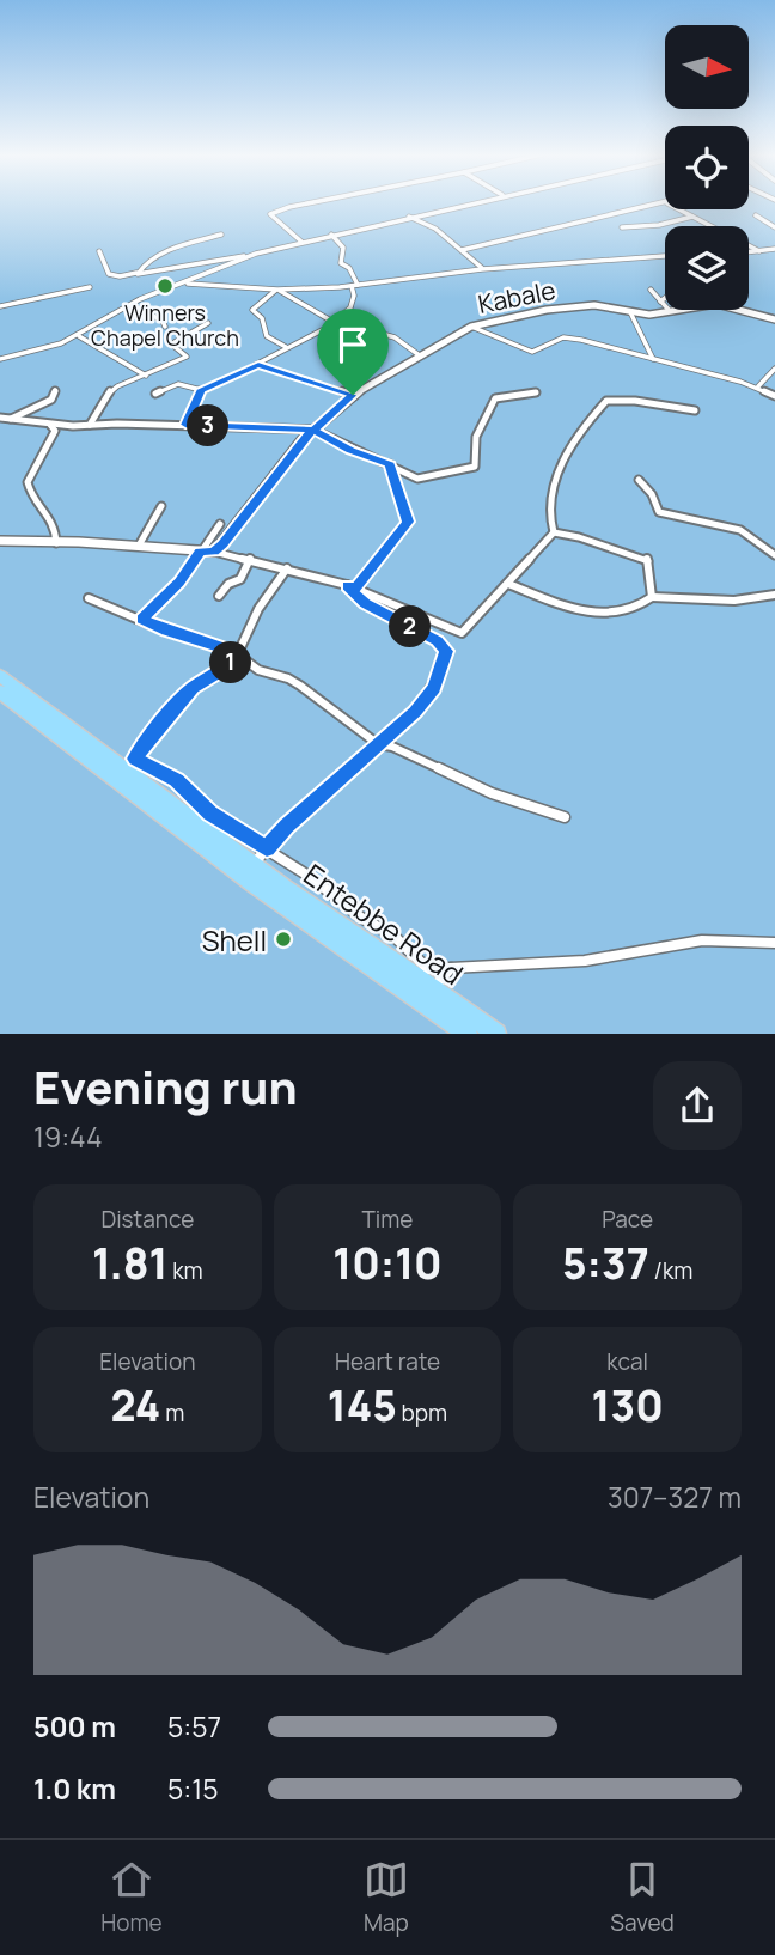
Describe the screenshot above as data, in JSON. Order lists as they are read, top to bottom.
{
  "streets": {
    "highway": ["Entebbe Road"],
    "street": ["Kabale"]
  },
  "places": ["Winners Chapel Church", "Shell"],
  "north": "right",
  "page": {
    "pins": ["3", "2", "1"],
    "heading": ["Evening run", "19:44"],
    "stats": [
      ["Distance", "1.81 km"],
      ["Time", "10:10"],
      ["Pace", "5:37 /km"],
      ["Elevation", "24 m"],
      ["Heart rate", "145 bpm"],
      ["kcal", "130"]
    ],
    "chart": ["Elevation", "307–327 m"],
    "list": [
      {
        "name": "500 m",
        "note": "5:57"
      },
      {
        "name": "1.0 km",
        "note": "5:15"
      }
    ],
    "tabs": ["Home", "Map", "Saved"]
  }
}
